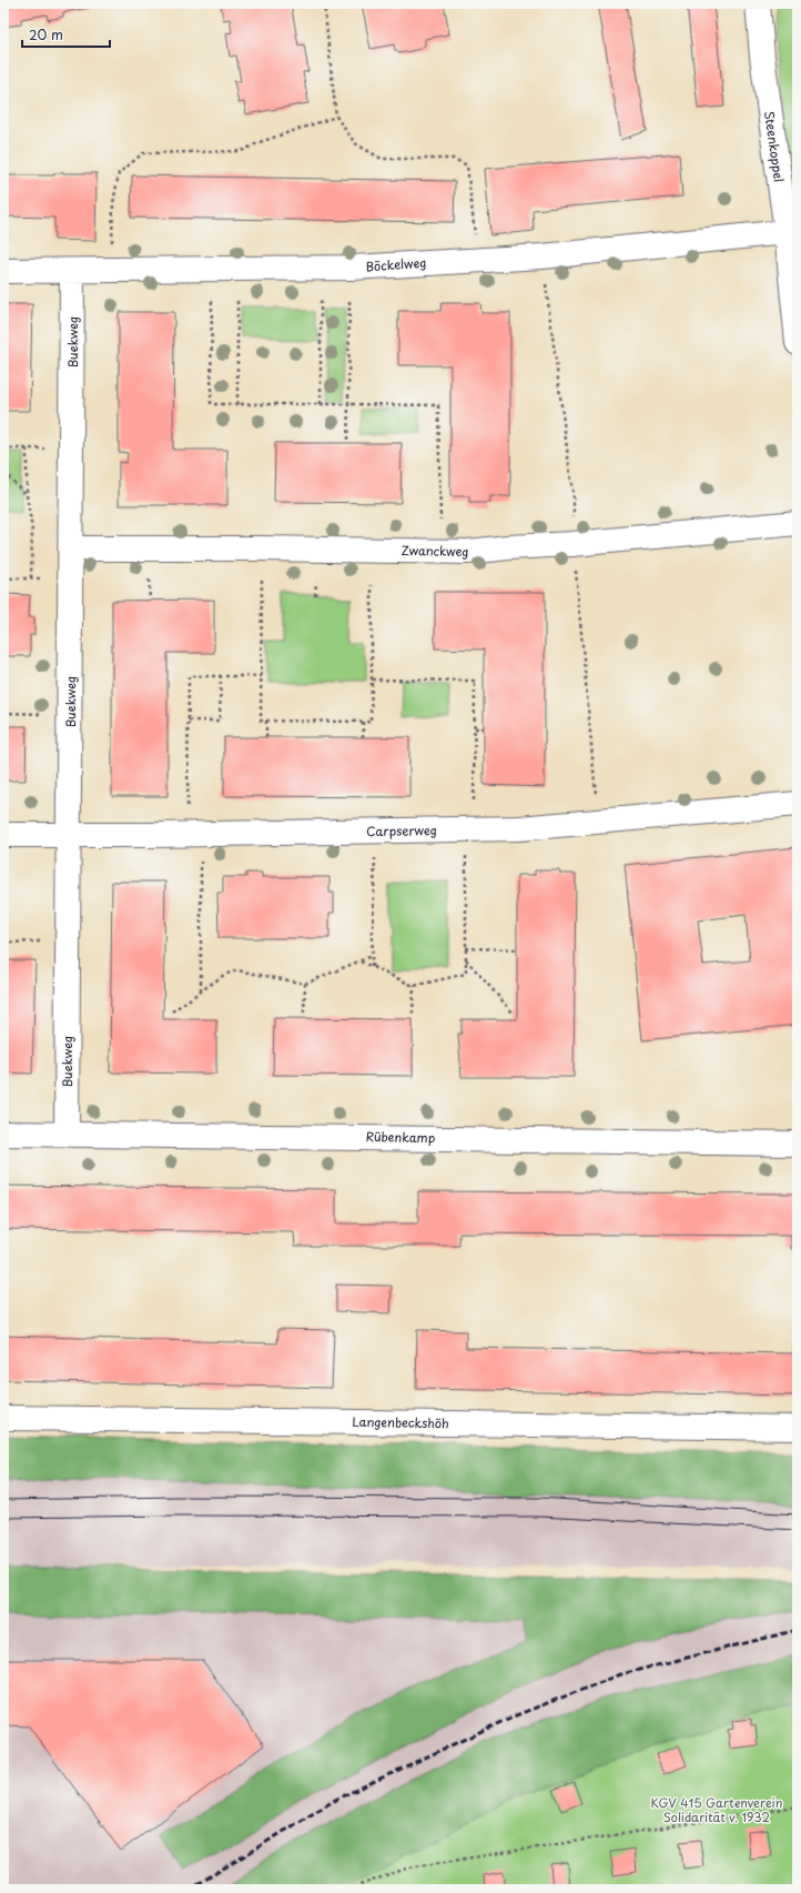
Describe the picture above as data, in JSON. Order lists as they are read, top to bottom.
{
  "streets": {
    "street": [
      "Steenkoppel",
      "Böckelweg",
      "Buekweg",
      "Zwanckweg",
      "Carpserweg",
      "Rübenkamp",
      "Langenbeckshöh"
    ]
  },
  "crossings": [
    ["Steenkoppel", "Böckelweg"],
    ["Böckelweg", "Buekweg"],
    ["Buekweg", "Zwanckweg"],
    ["Buekweg", "Carpserweg"],
    ["Buekweg", "Rübenkamp"]
  ],
  "parks": ["KGV 415 Gartenverein Solidarität v. 1932"],
  "scale_bar": "20 m"
}
